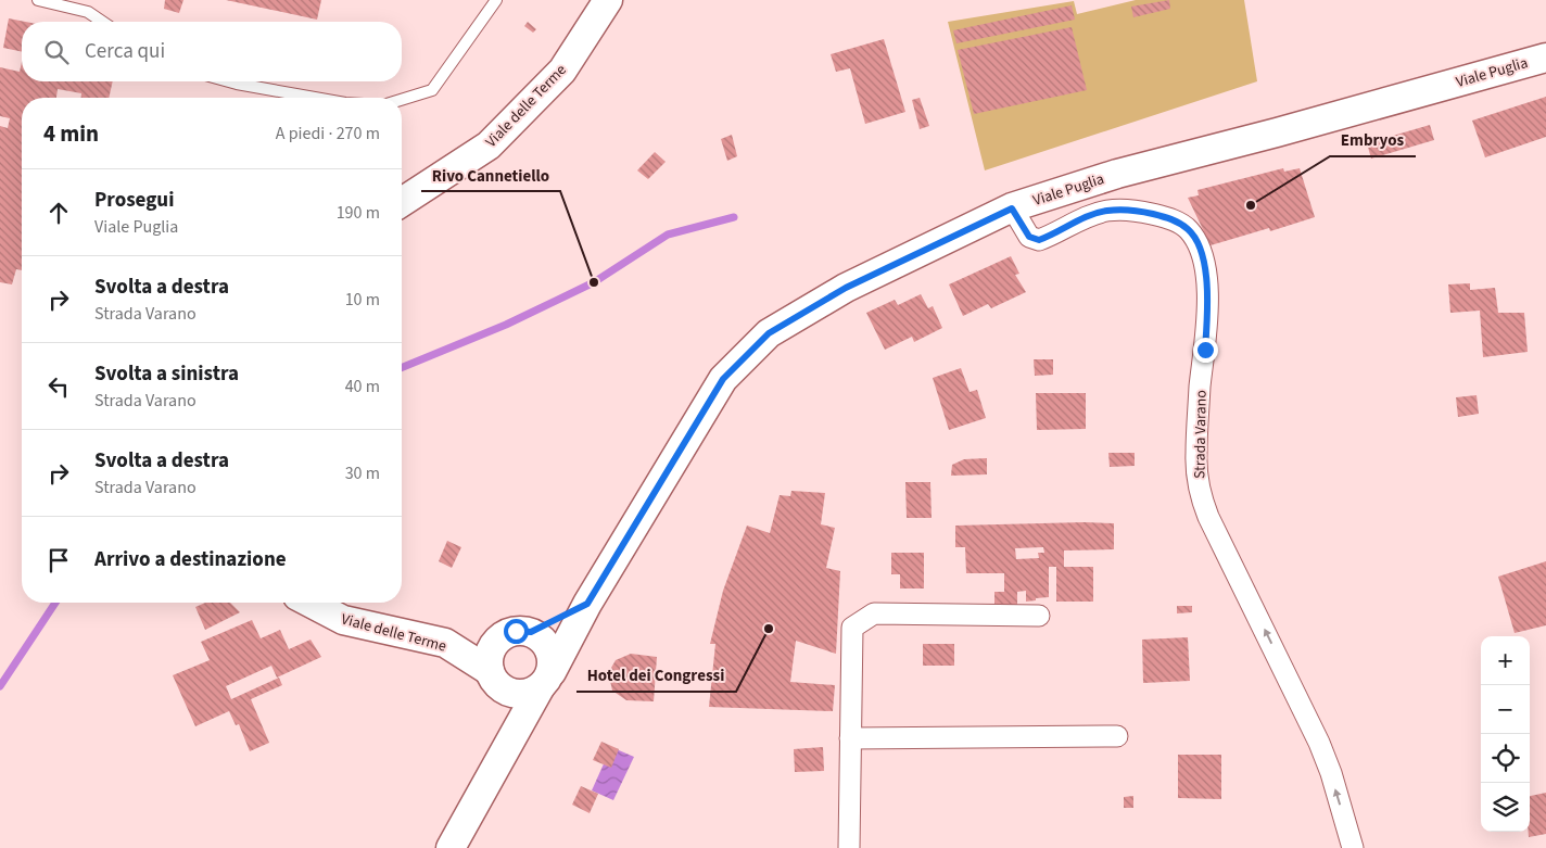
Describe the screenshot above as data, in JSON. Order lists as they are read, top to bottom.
{
  "streets": {
    "main road": ["Viale Puglia", "Viale delle Terme"],
    "street": ["Strada Varano"]
  },
  "crossings": [
    ["Viale Puglia", "Viale delle Terme"],
    ["Viale Puglia", "Strada Varano"]
  ],
  "one_way": ["Strada Varano"],
  "places": ["Embryos", "Rivo Cannetiello", "Hotel dei Congressi"],
  "page": {
    "search": "Cerca qui",
    "heading": ["4 min", "A piedi · 270 m"],
    "list": [
      ["Prosegui", "Viale Puglia", "190 m"],
      ["Svolta a destra", "Strada Varano", "10 m"],
      ["Svolta a sinistra", "Strada Varano", "40 m"],
      ["Svolta a destra", "Strada Varano", "30 m"],
      "Arrivo a destinazione"
    ],
    "map_buttons": ["+", "−"]
  }
}
